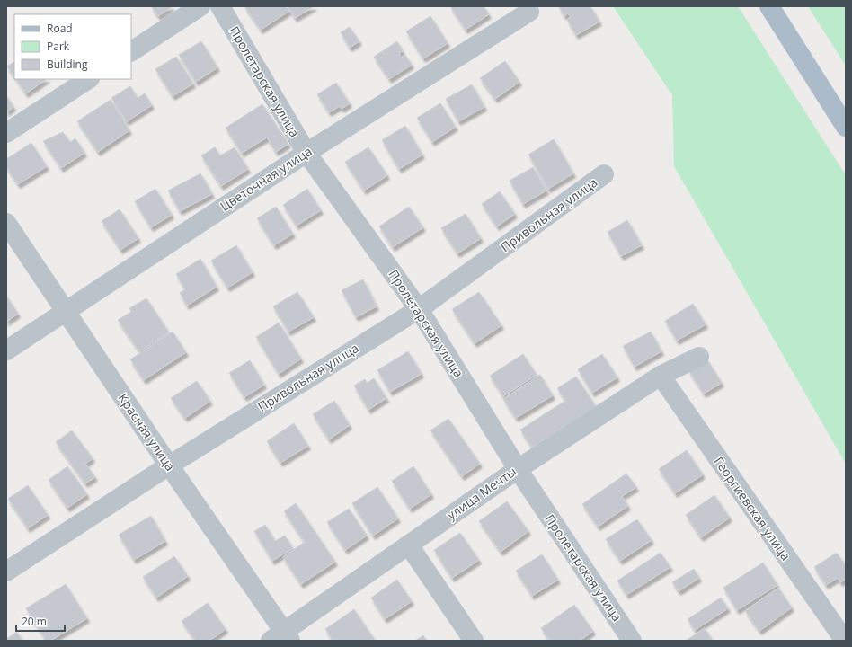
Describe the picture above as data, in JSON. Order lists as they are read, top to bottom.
{
  "streets": {
    "street": [
      "Пролетарская улица",
      "Цветочная улица",
      "Привольная улица",
      "Красная улица",
      "улица Мечты",
      "Георгиевская улица"
    ]
  },
  "crossings": [
    ["Пролетарская улица", "Цветочная улица"],
    ["Пролетарская улица", "Привольная улица"],
    ["Пролетарская улица", "улица Мечты"],
    ["Цветочная улица", "Красная улица"],
    ["Привольная улица", "Красная улица"],
    ["Красная улица", "улица Мечты"],
    ["улица Мечты", "Георгиевская улица"]
  ],
  "legend": ["Road", "Park", "Building"],
  "scale_bar": "20 m"
}
